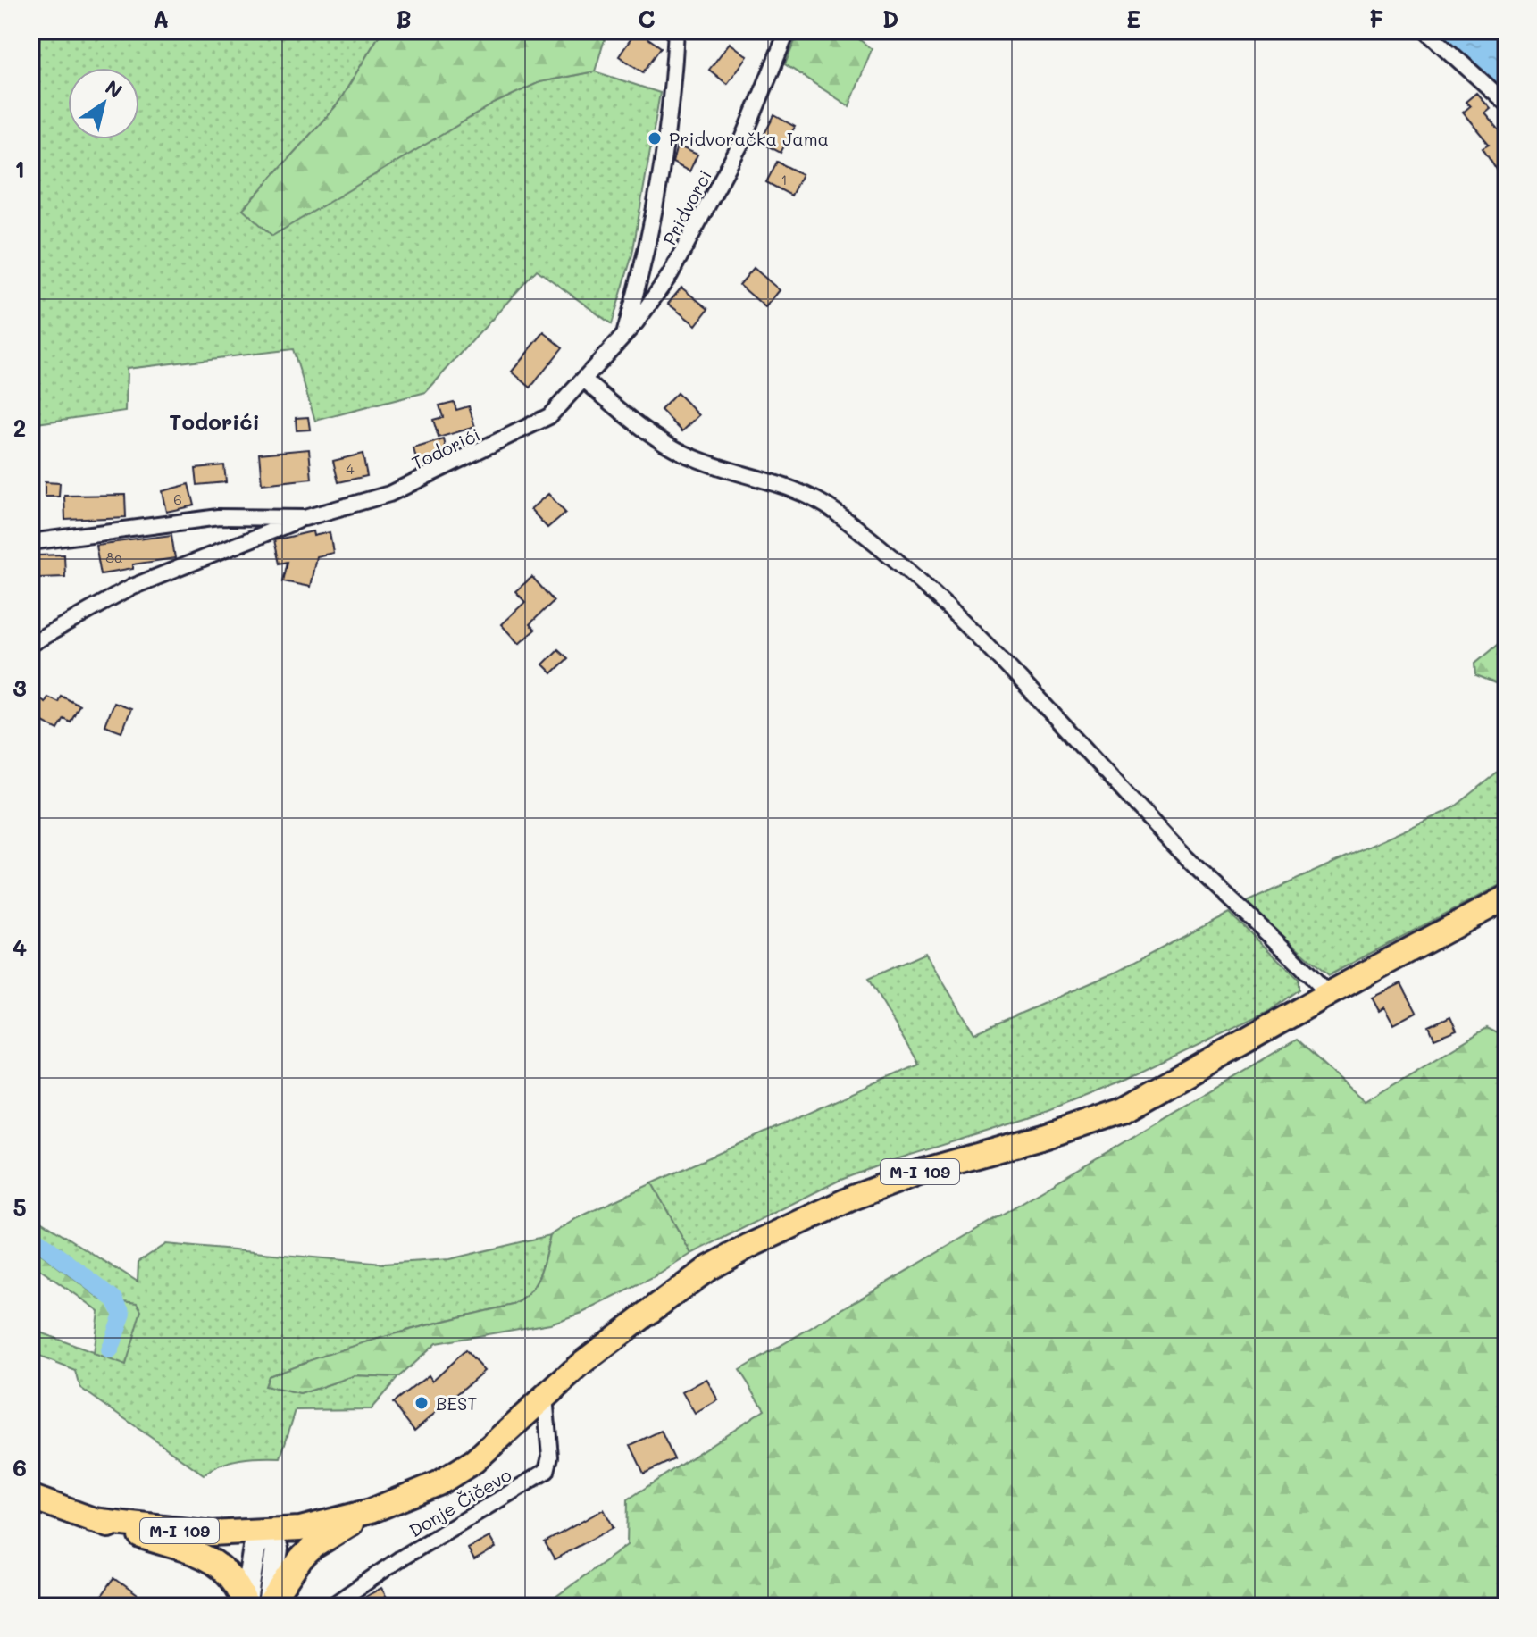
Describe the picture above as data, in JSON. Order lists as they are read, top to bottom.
{
  "streets": {
    "main road": ["M-I 109"],
    "street": ["Pridvorci", "Todorići", "Donje Čičevo"]
  },
  "crossings": [
    ["Pridvorci", "Todorići"],
    ["M-I 109", "Donje Čičevo"]
  ],
  "districts": ["Todorići"],
  "places": ["Pridvoračka Jama", "BEST"],
  "house_numbers": [
    "1",
    "4",
    "6",
    "8a"
  ],
  "north": "top right",
  "grid": {
    "columns": [
      "A",
      "B",
      "C",
      "D",
      "E",
      "F"
    ],
    "rows": [
      "1",
      "2",
      "3",
      "4",
      "5",
      "6"
    ]
  }
}
